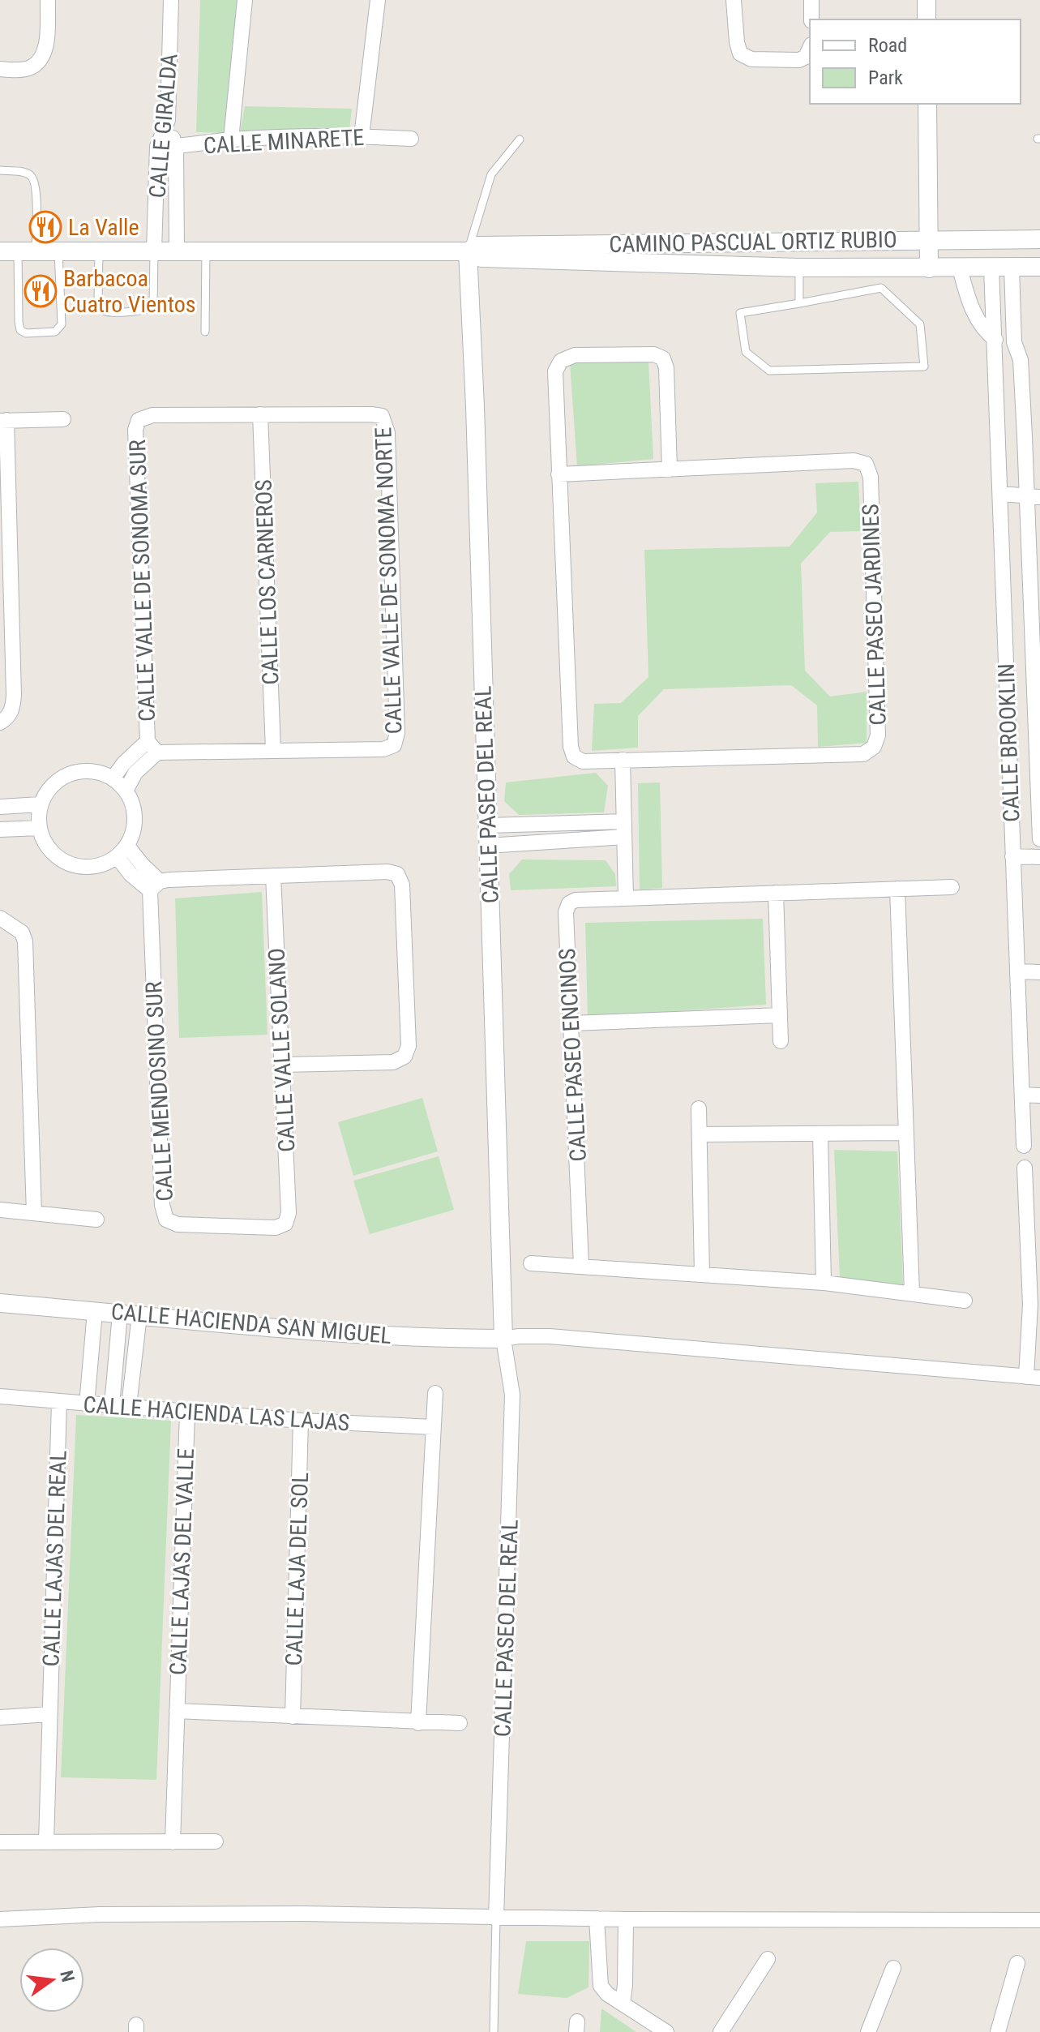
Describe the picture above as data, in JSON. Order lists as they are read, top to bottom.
{
  "streets": {
    "street": [
      "CALLE GIRALDA",
      "CALLE MINARETE",
      "CAMINO PASCUAL ORTIZ RUBIO",
      "CALLE VALLE DE SONOMA SUR",
      "CALLE VALLE DE SONOMA NORTE",
      "CALLE LOS CARNEROS",
      "CALLE PASEO JARDINES",
      "CALLE BROOKLIN",
      "CALLE PASEO DEL REAL",
      "CALLE VALLE SOLANO",
      "CALLE PASEO ENCINOS",
      "CALLE MENDOSINO SUR",
      "CALLE HACIENDA SAN MIGUEL",
      "CALLE HACIENDA LAS LAJAS",
      "CALLE LAJAS DEL REAL",
      "CALLE LAJAS DEL VALLE",
      "CALLE LAJA DEL SOL"
    ]
  },
  "crossings": [
    ["CALLE GIRALDA", "CALLE MINARETE"],
    ["CALLE GIRALDA", "CAMINO PASCUAL ORTIZ RUBIO"],
    ["CAMINO PASCUAL ORTIZ RUBIO", "CALLE BROOKLIN"],
    ["CAMINO PASCUAL ORTIZ RUBIO", "CALLE PASEO DEL REAL"],
    ["CALLE VALLE DE SONOMA SUR", "CALLE VALLE DE SONOMA NORTE"],
    ["CALLE VALLE DE SONOMA SUR", "CALLE LOS CARNEROS"],
    ["CALLE VALLE DE SONOMA NORTE", "CALLE LOS CARNEROS"],
    ["CALLE PASEO DEL REAL", "CALLE HACIENDA SAN MIGUEL"],
    ["CALLE VALLE SOLANO", "CALLE MENDOSINO SUR"],
    ["CALLE HACIENDA LAS LAJAS", "CALLE LAJAS DEL REAL"],
    ["CALLE HACIENDA LAS LAJAS", "CALLE LAJAS DEL VALLE"],
    ["CALLE HACIENDA LAS LAJAS", "CALLE LAJA DEL SOL"]
  ],
  "places": {
    "restaurant": ["La Valle", "Barbacoa Cuatro Vientos"]
  },
  "legend": ["Road", "Park"],
  "north": "right"
}
